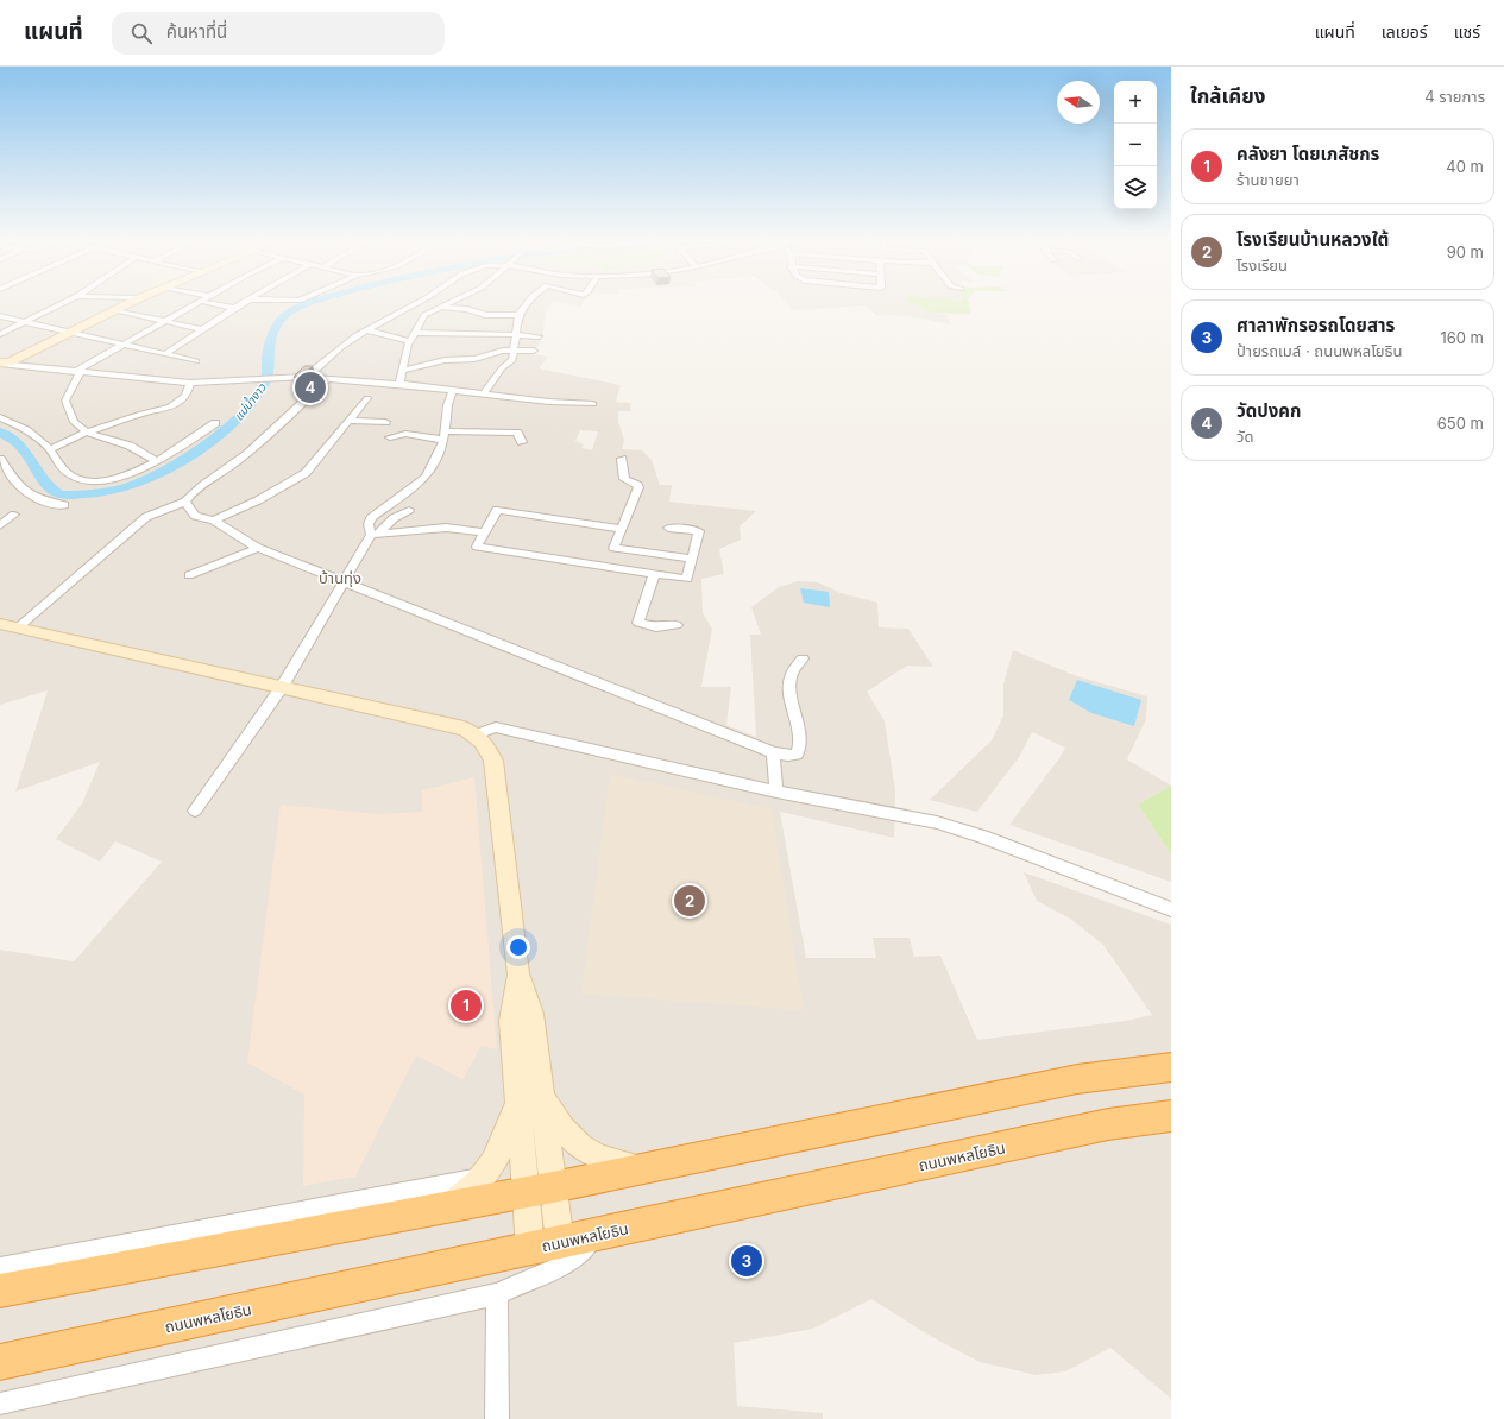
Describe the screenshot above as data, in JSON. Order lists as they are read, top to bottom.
{
  "streets": {
    "highway": ["ถนนพหลโยธิน"]
  },
  "districts": ["บ้านทุ่ง"],
  "water": ["แม่น้ำงาว"],
  "north": "left",
  "page": {
    "header": "แผนที่",
    "search": "ค้นหาที่นี่",
    "nav": ["แผนที่", "เลเยอร์", "แชร์"],
    "heading": ["ใกล้เคียง", "4 รายการ"],
    "map_buttons": ["+", "−"],
    "list": [
      {
        "mark": "1",
        "name": "คลังยา โดยเภสัชกร",
        "note": "ร้านขายยา",
        "value": "40 m"
      },
      {
        "mark": "2",
        "name": "โรงเรียนบ้านหลวงใต้",
        "note": "โรงเรียน",
        "value": "90 m"
      },
      {
        "mark": "3",
        "name": "ศาลาพักรอรถโดยสาร",
        "note": "ป้ายรถเมล์ · ถนนพหลโยธิน",
        "value": "160 m"
      },
      {
        "mark": "4",
        "name": "วัดปงคก",
        "note": "วัด",
        "value": "650 m"
      }
    ],
    "pins": [
      "4",
      "2",
      "1",
      "3"
    ]
  }
}
